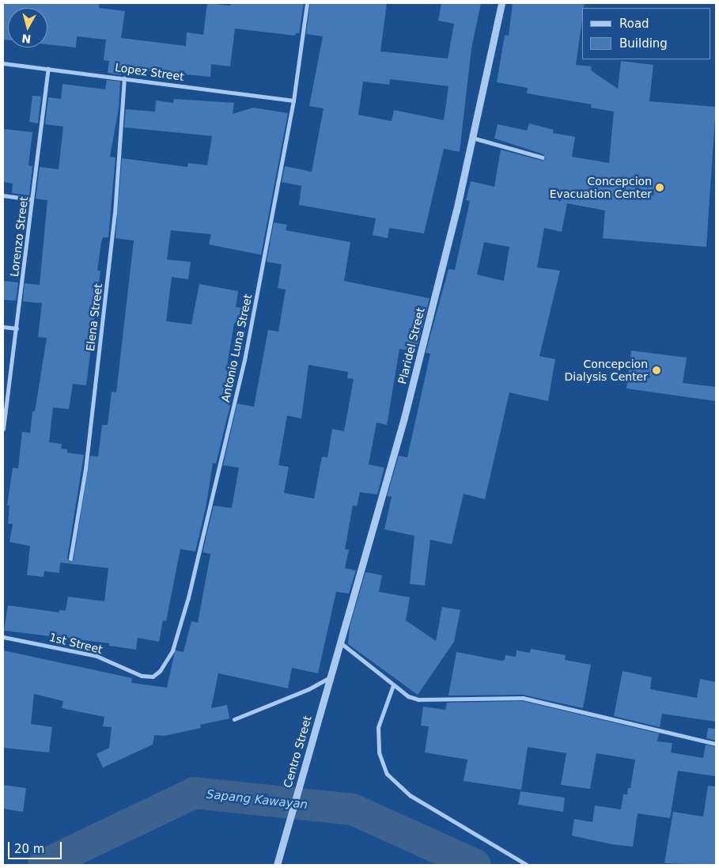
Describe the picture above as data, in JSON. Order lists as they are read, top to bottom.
{
  "streets": {
    "street": [
      "Lopez Street",
      "Lorenzo Street",
      "Elena Street",
      "Plaridel Street",
      "Antonio Luna Street",
      "1st Street",
      "Centro Street"
    ]
  },
  "crossings": [
    ["Lopez Street", "Lorenzo Street"],
    ["Lopez Street", "Elena Street"],
    ["Lopez Street", "Antonio Luna Street"],
    ["Plaridel Street", "Centro Street"],
    ["Antonio Luna Street", "1st Street"]
  ],
  "water": ["Sapang Kawayan"],
  "places": ["Concepcion Evacuation Center", "Concepcion Dialysis Center"],
  "legend": ["Road", "Building"],
  "scale_bar": "20 m",
  "north": "bottom"
}
